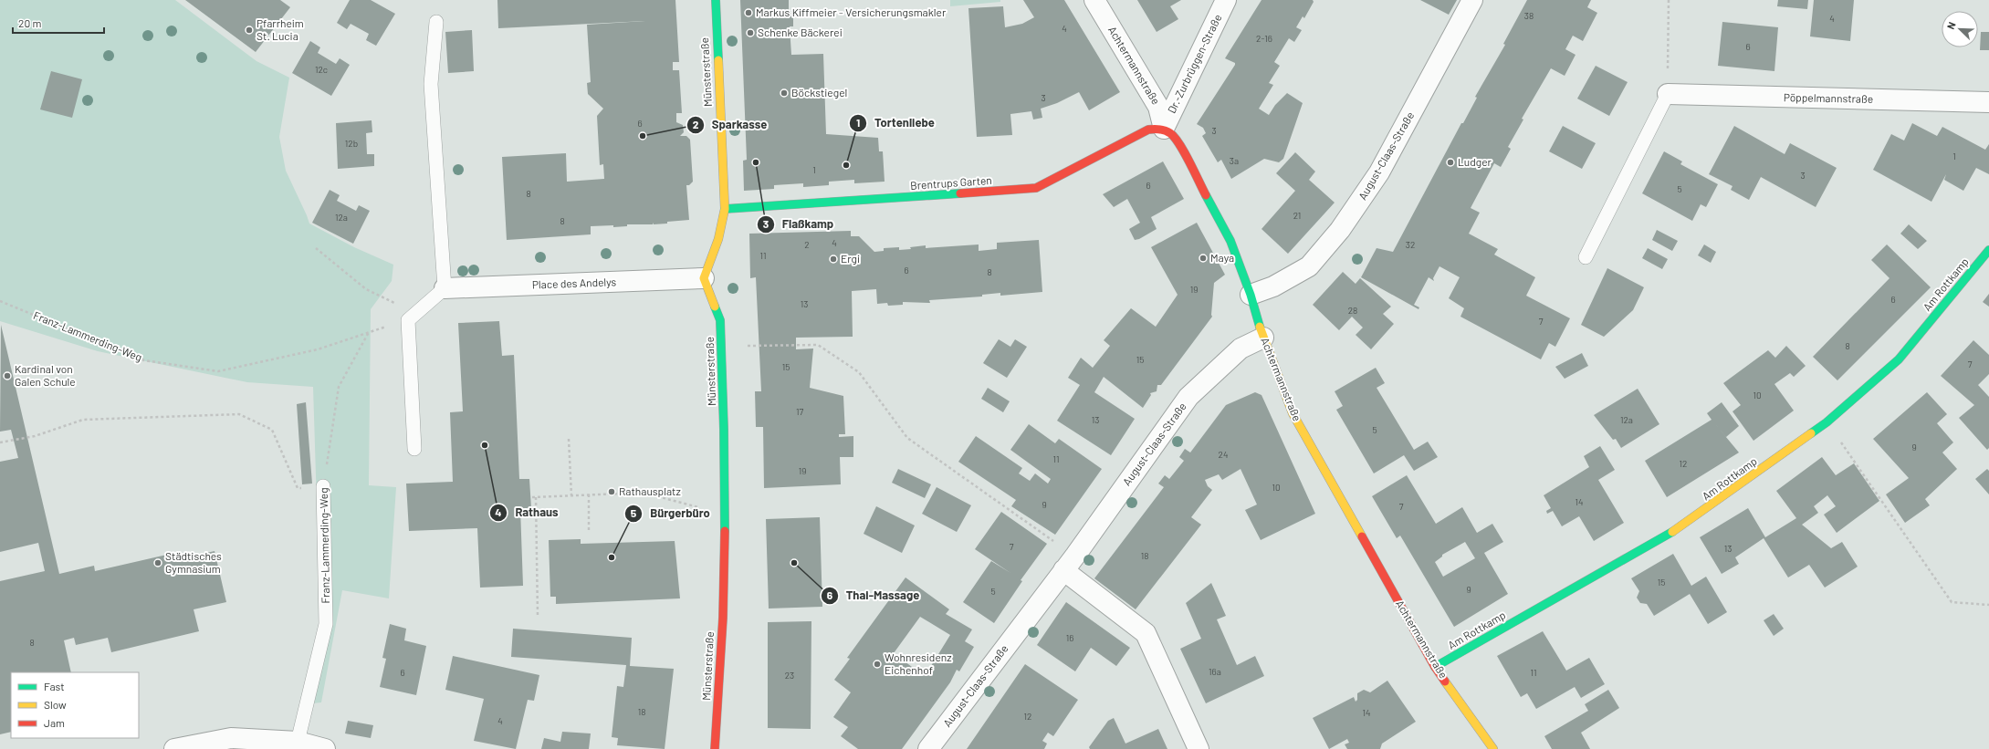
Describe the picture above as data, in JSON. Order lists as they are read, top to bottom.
{
  "streets": {
    "street": [
      "Dr.-Zurbrüggen-Straße",
      "Achtermannstraße",
      "Münsterstraße",
      "Pöppelmannstraße",
      "August-Claas-Straße",
      "Brentrups Garten",
      "Place des Andelys",
      "Am Rottkamp"
    ],
    "lane": ["Franz-Lammerding-Weg"]
  },
  "crossings": [
    ["Dr.-Zurbrüggen-Straße", "Achtermannstraße"],
    ["Dr.-Zurbrüggen-Straße", "Brentrups Garten"],
    ["Achtermannstraße", "August-Claas-Straße"],
    ["Achtermannstraße", "Brentrups Garten"],
    ["Achtermannstraße", "Am Rottkamp"],
    ["Münsterstraße", "Brentrups Garten"],
    ["Münsterstraße", "Place des Andelys"]
  ],
  "places": [
    "Markus Kiffmeier - Versicherungsmakler",
    "Pfarrheim St. Lucia",
    "Schenke Bäckerei",
    "Böckstiegel",
    "Sparkasse",
    "Flaßkamp",
    "Ludger",
    "Tortenliebe",
    "Maya",
    "Ergi",
    "Kardinal von Galen Schule",
    "Rathaus",
    "Rathausplatz",
    "Bürgerbüro",
    "Städtisches Gymnasium",
    "Thai-Massage",
    "Wohnresidenz Eichenhof"
  ],
  "house_numbers": [
    "38",
    "4",
    "4",
    "2-16",
    "6",
    "12c",
    "3",
    "6",
    "3",
    "12b",
    "1",
    "3a",
    "1",
    "3",
    "6",
    "5",
    "8",
    "21",
    "12a",
    "8",
    "4",
    "2",
    "32",
    "11",
    "6",
    "8",
    "19",
    "6",
    "13",
    "28",
    "7",
    "8",
    "15",
    "7",
    "15",
    "10",
    "17",
    "13",
    "12a",
    "5",
    "9",
    "24",
    "11",
    "12",
    "19",
    "10",
    "14",
    "9",
    "7",
    "7",
    "13",
    "18",
    "15",
    "9",
    "5",
    "16",
    "8",
    "16a",
    "6",
    "11",
    "23",
    "18",
    "14",
    "12",
    "4"
  ],
  "legend": ["Fast", "Slow", "Jam"],
  "scale_bar": "20 m",
  "north": "top left"
}
